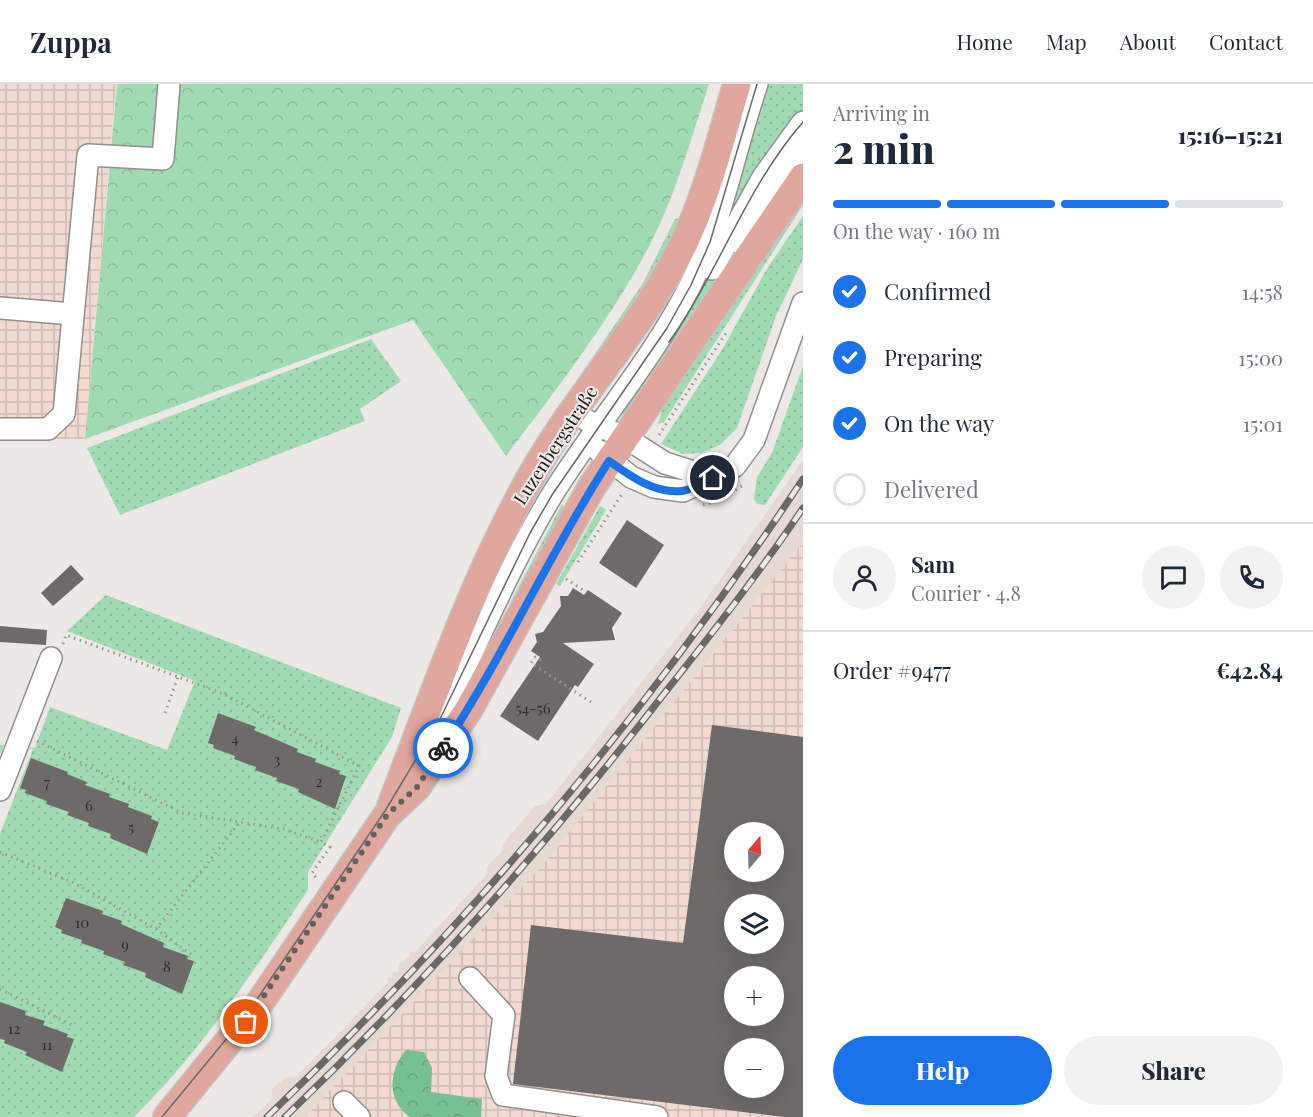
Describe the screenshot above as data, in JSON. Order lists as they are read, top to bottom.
{
  "streets": {
    "main road": ["Luzenbergstraße"]
  },
  "house_numbers": [
    "54-56",
    "4",
    "3",
    "2",
    "7",
    "6",
    "5",
    "10",
    "9",
    "8",
    "12",
    "11"
  ],
  "north": "top",
  "page": {
    "header": "Zuppa",
    "nav": [
      "Home",
      "Map",
      "About",
      "Contact"
    ],
    "heading": ["2 min", "Arriving in", "15:16–15:21"],
    "panel": [
      "Sam",
      "Courier · 4.8",
      "Order #9477",
      "€42.84"
    ],
    "bar": "On the way · 160 m",
    "list": [
      ["Confirmed", "14:58"],
      ["Preparing", "15:00"],
      ["On the way", "15:01"],
      "Delivered"
    ],
    "map_buttons": ["+", "−"],
    "buttons": ["Help", "Share"]
  }
}
